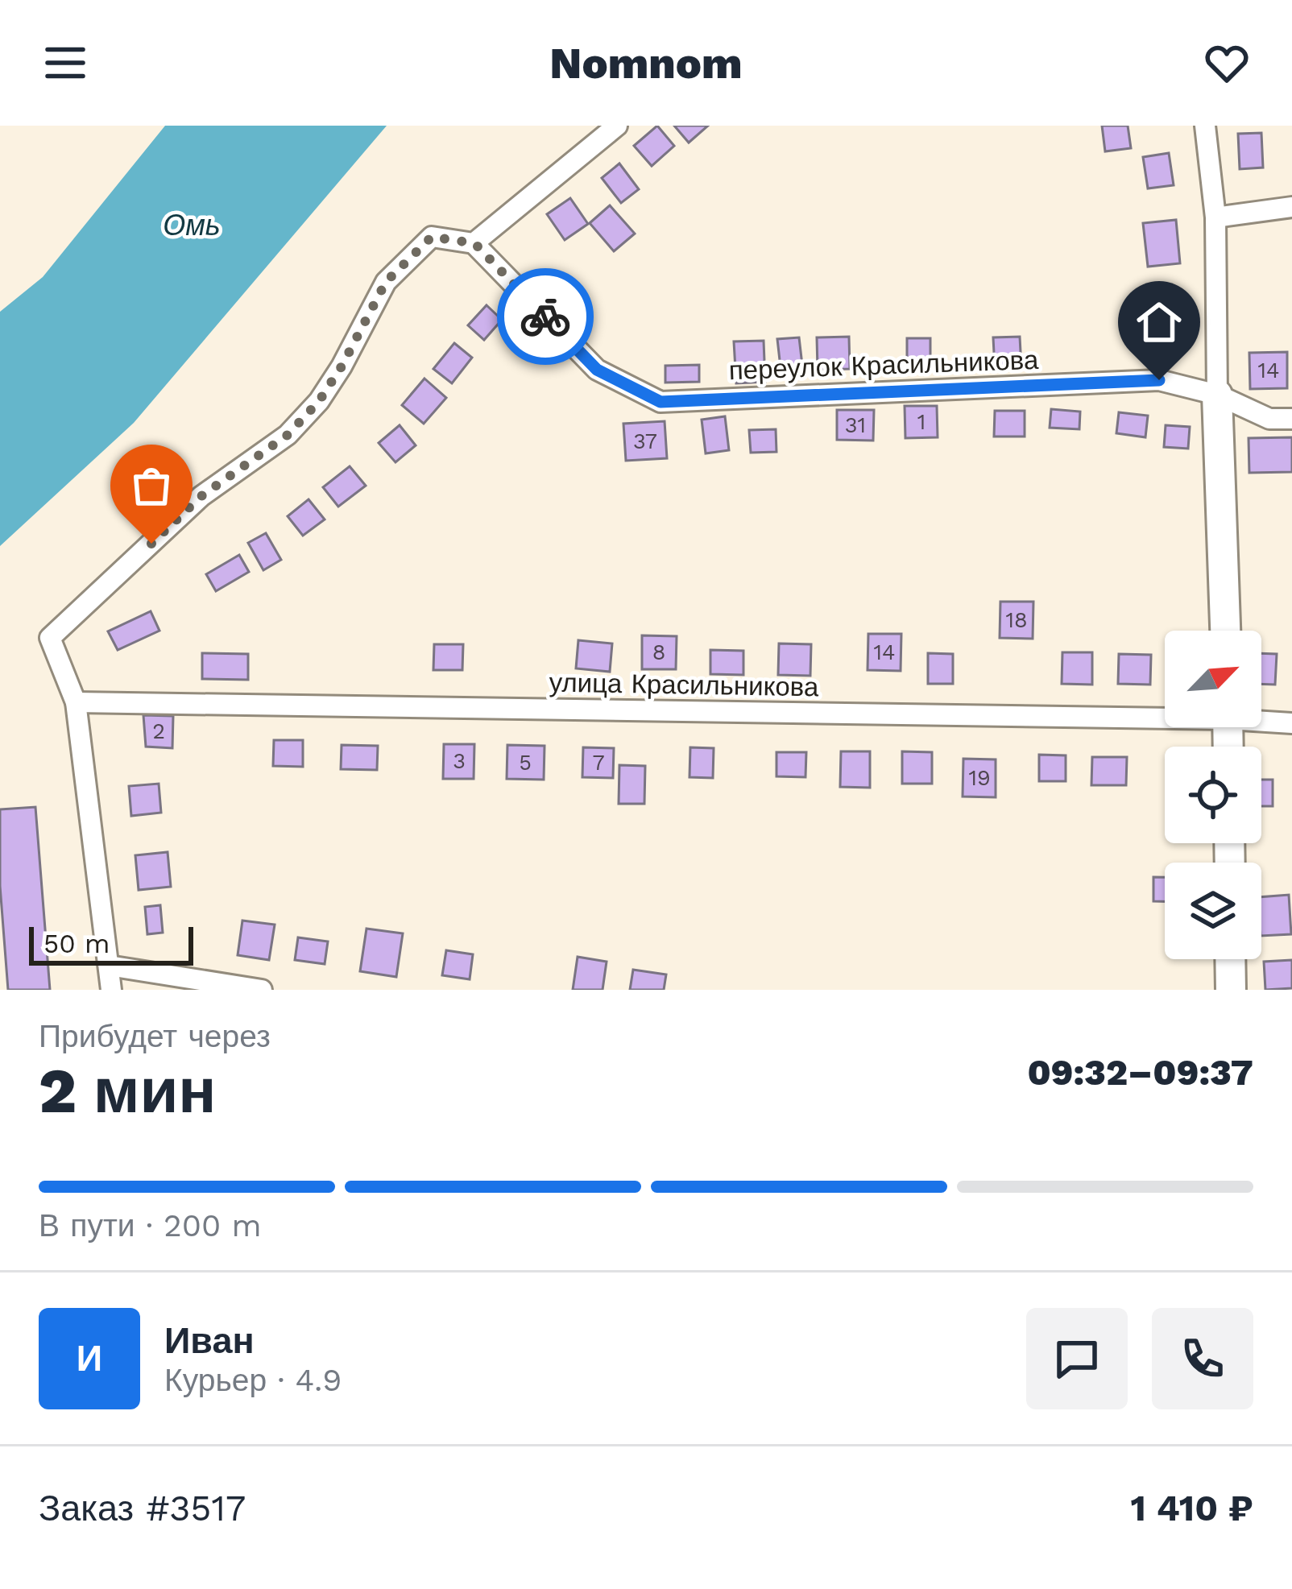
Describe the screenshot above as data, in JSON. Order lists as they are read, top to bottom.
{
  "streets": {
    "street": ["переулок Красильникова", "улица Красильникова"]
  },
  "water": ["Омь"],
  "house_numbers": [
    "14",
    "1",
    "31",
    "37",
    "18",
    "8",
    "14",
    "2",
    "3",
    "5",
    "7",
    "19"
  ],
  "scale_bar": "50 m",
  "north": "top right",
  "page": {
    "header": "Nomnom",
    "scale": "50 m",
    "heading": ["2 мин", "Прибудет через", "09:32–09:37"],
    "panel": [
      "Иван",
      "Курьер · 4.9",
      "Заказ #3517",
      "1 410 ₽"
    ],
    "bar": "В пути · 200 m",
    "round": "И"
  }
}
